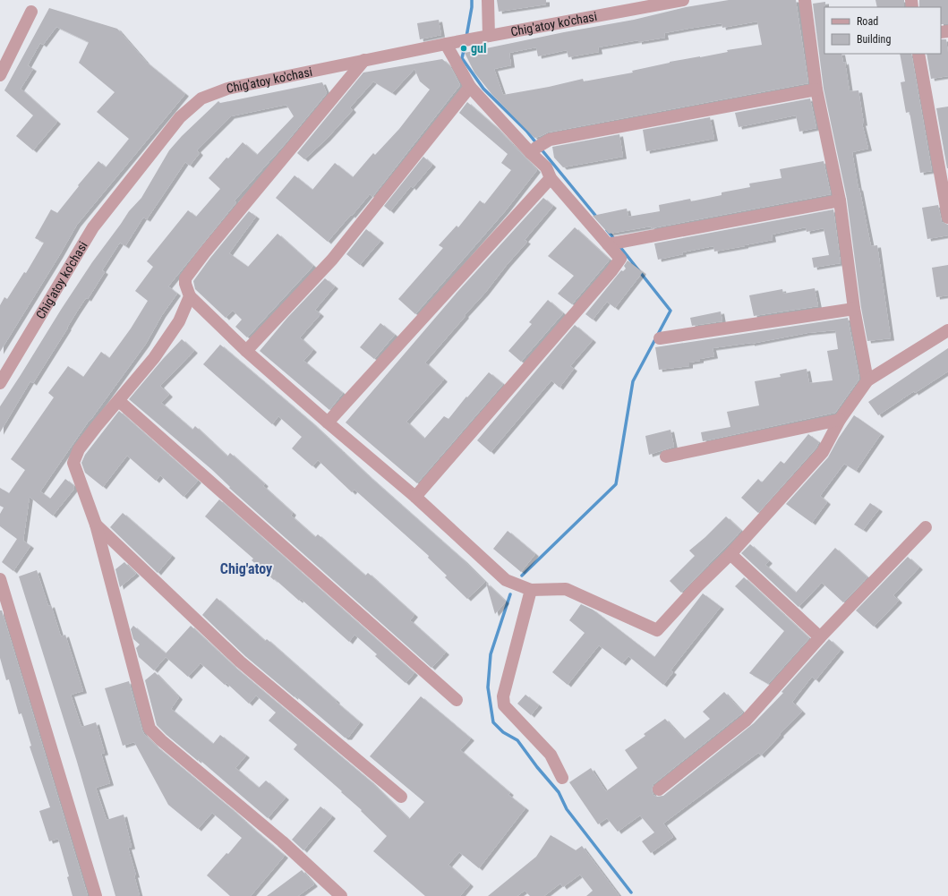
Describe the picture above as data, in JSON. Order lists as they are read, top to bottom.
{
  "streets": {
    "street": ["Chig'atoy ko'chasi"]
  },
  "districts": ["Chig'atoy"],
  "places": ["gul"],
  "legend": ["Road", "Building"]
}
